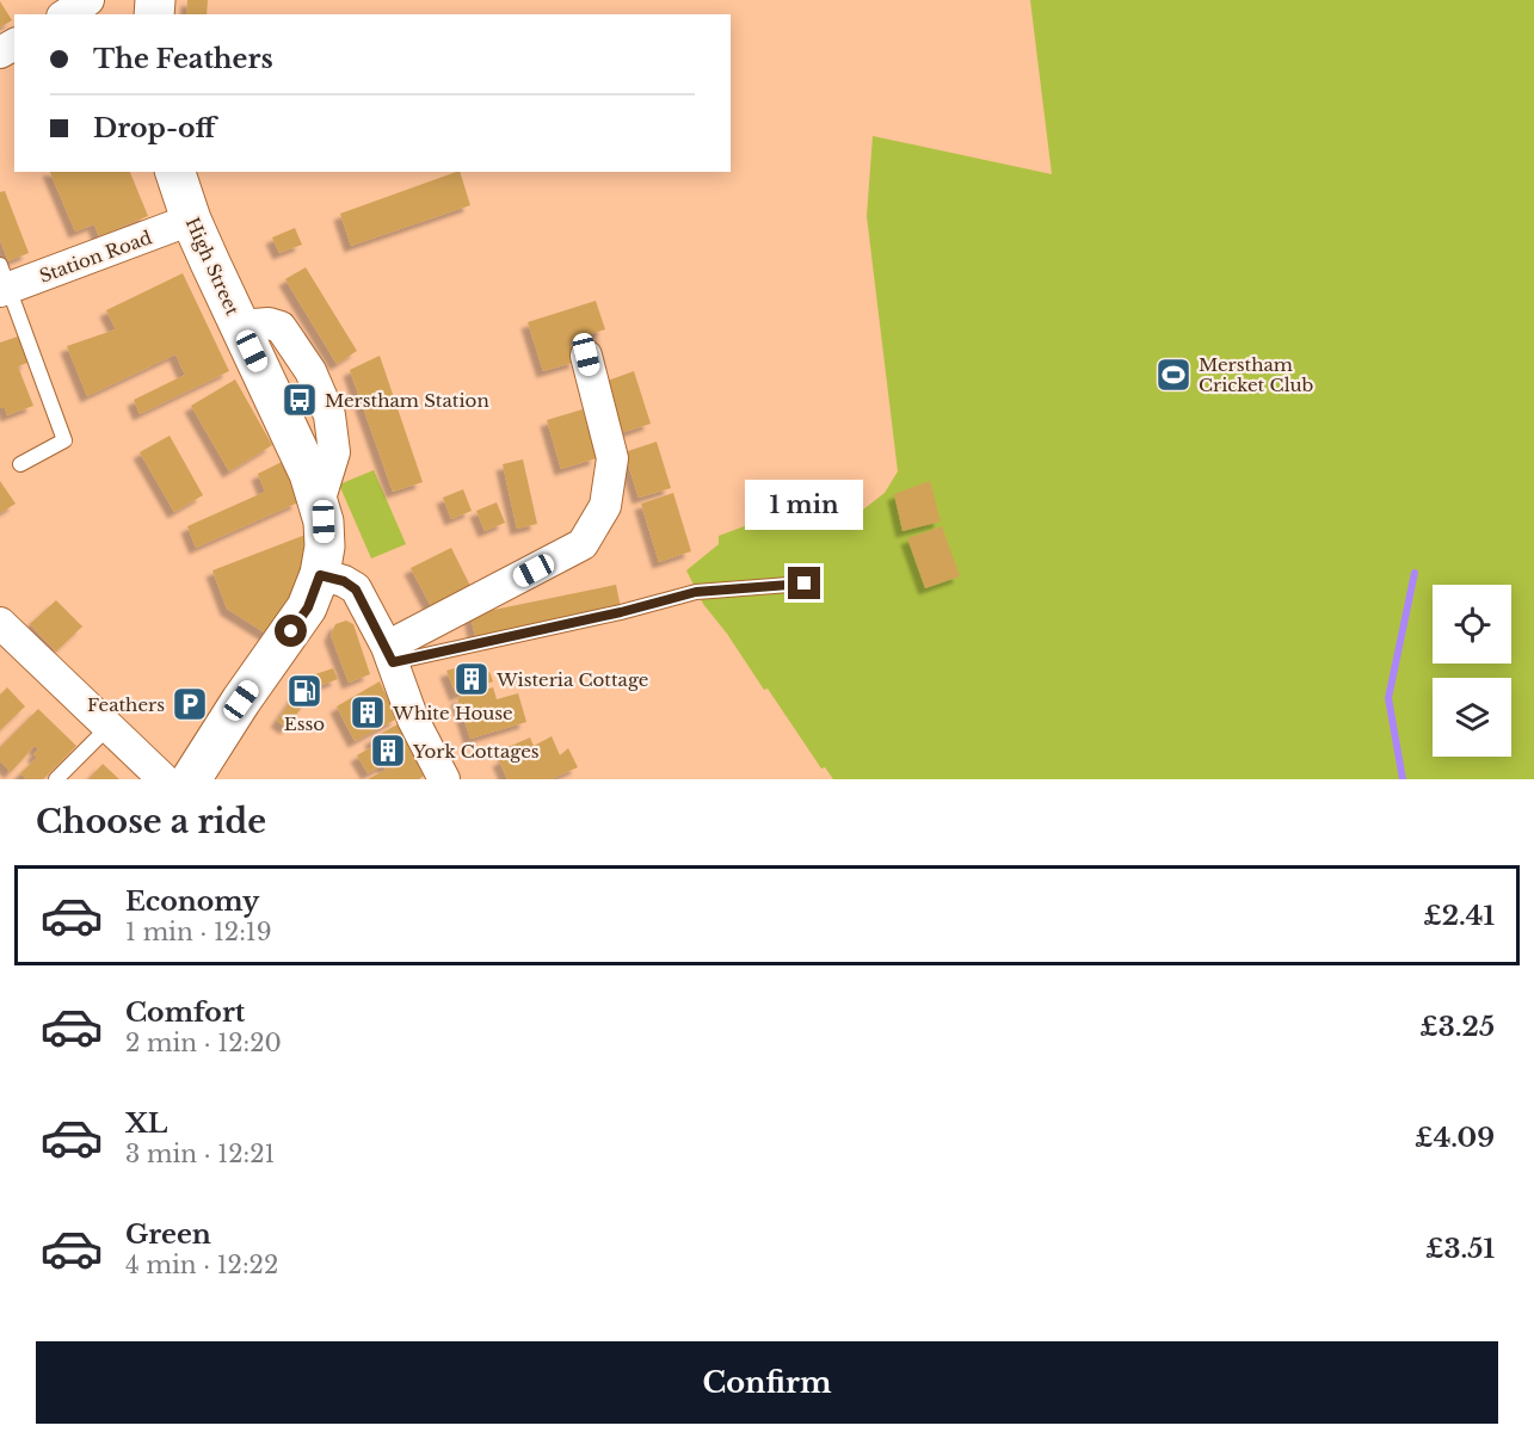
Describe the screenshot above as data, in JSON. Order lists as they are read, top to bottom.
{
  "streets": {
    "main road": ["High Street"],
    "street": ["Station Road"]
  },
  "crossings": [
    ["Station Road", "High Street"]
  ],
  "places": {
    "sports": ["Merstham Cricket Club"],
    "bus stop": ["Merstham Station"],
    "building": ["Wisteria Cottage", "White House", "York Cottages"],
    "fuel station": ["Esso"],
    "parking": ["Feathers"]
  },
  "page": {
    "banner": ["The Feathers", "Drop-off"],
    "bubble": "1 min",
    "heading": "Choose a ride",
    "list": [
      {
        "name": "Economy",
        "note": "1 min · 12:19",
        "value": "£2.41"
      },
      {
        "name": "Comfort",
        "note": "2 min · 12:20",
        "value": "£3.25"
      },
      {
        "name": "XL",
        "note": "3 min · 12:21",
        "value": "£4.09"
      },
      {
        "name": "Green",
        "note": "4 min · 12:22",
        "value": "£3.51"
      }
    ],
    "buttons": "Confirm"
  }
}
